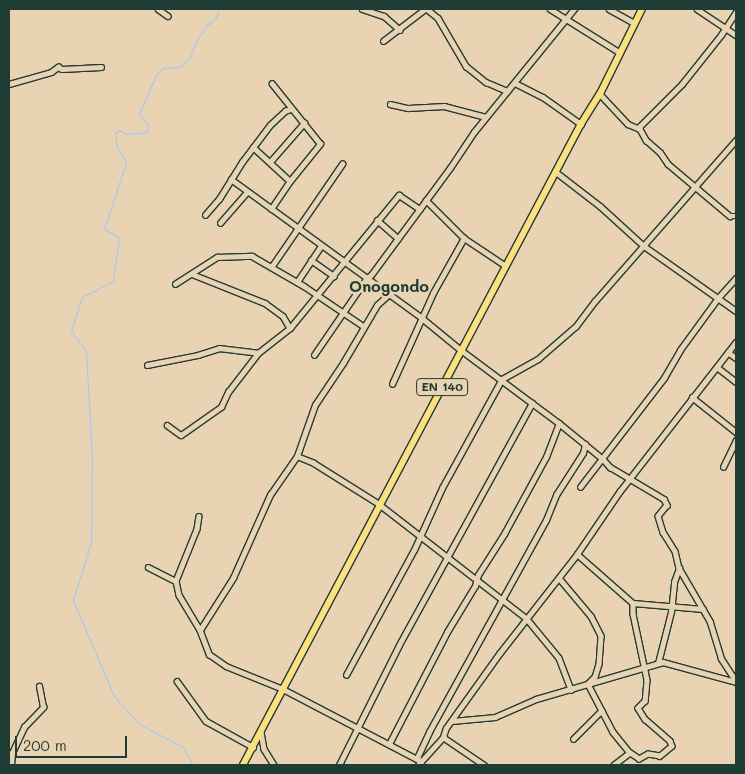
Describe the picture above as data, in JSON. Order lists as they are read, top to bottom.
{
  "streets": {
    "main road": ["EN 140"]
  },
  "districts": ["Onogondo"],
  "scale_bar": "200 m"
}
